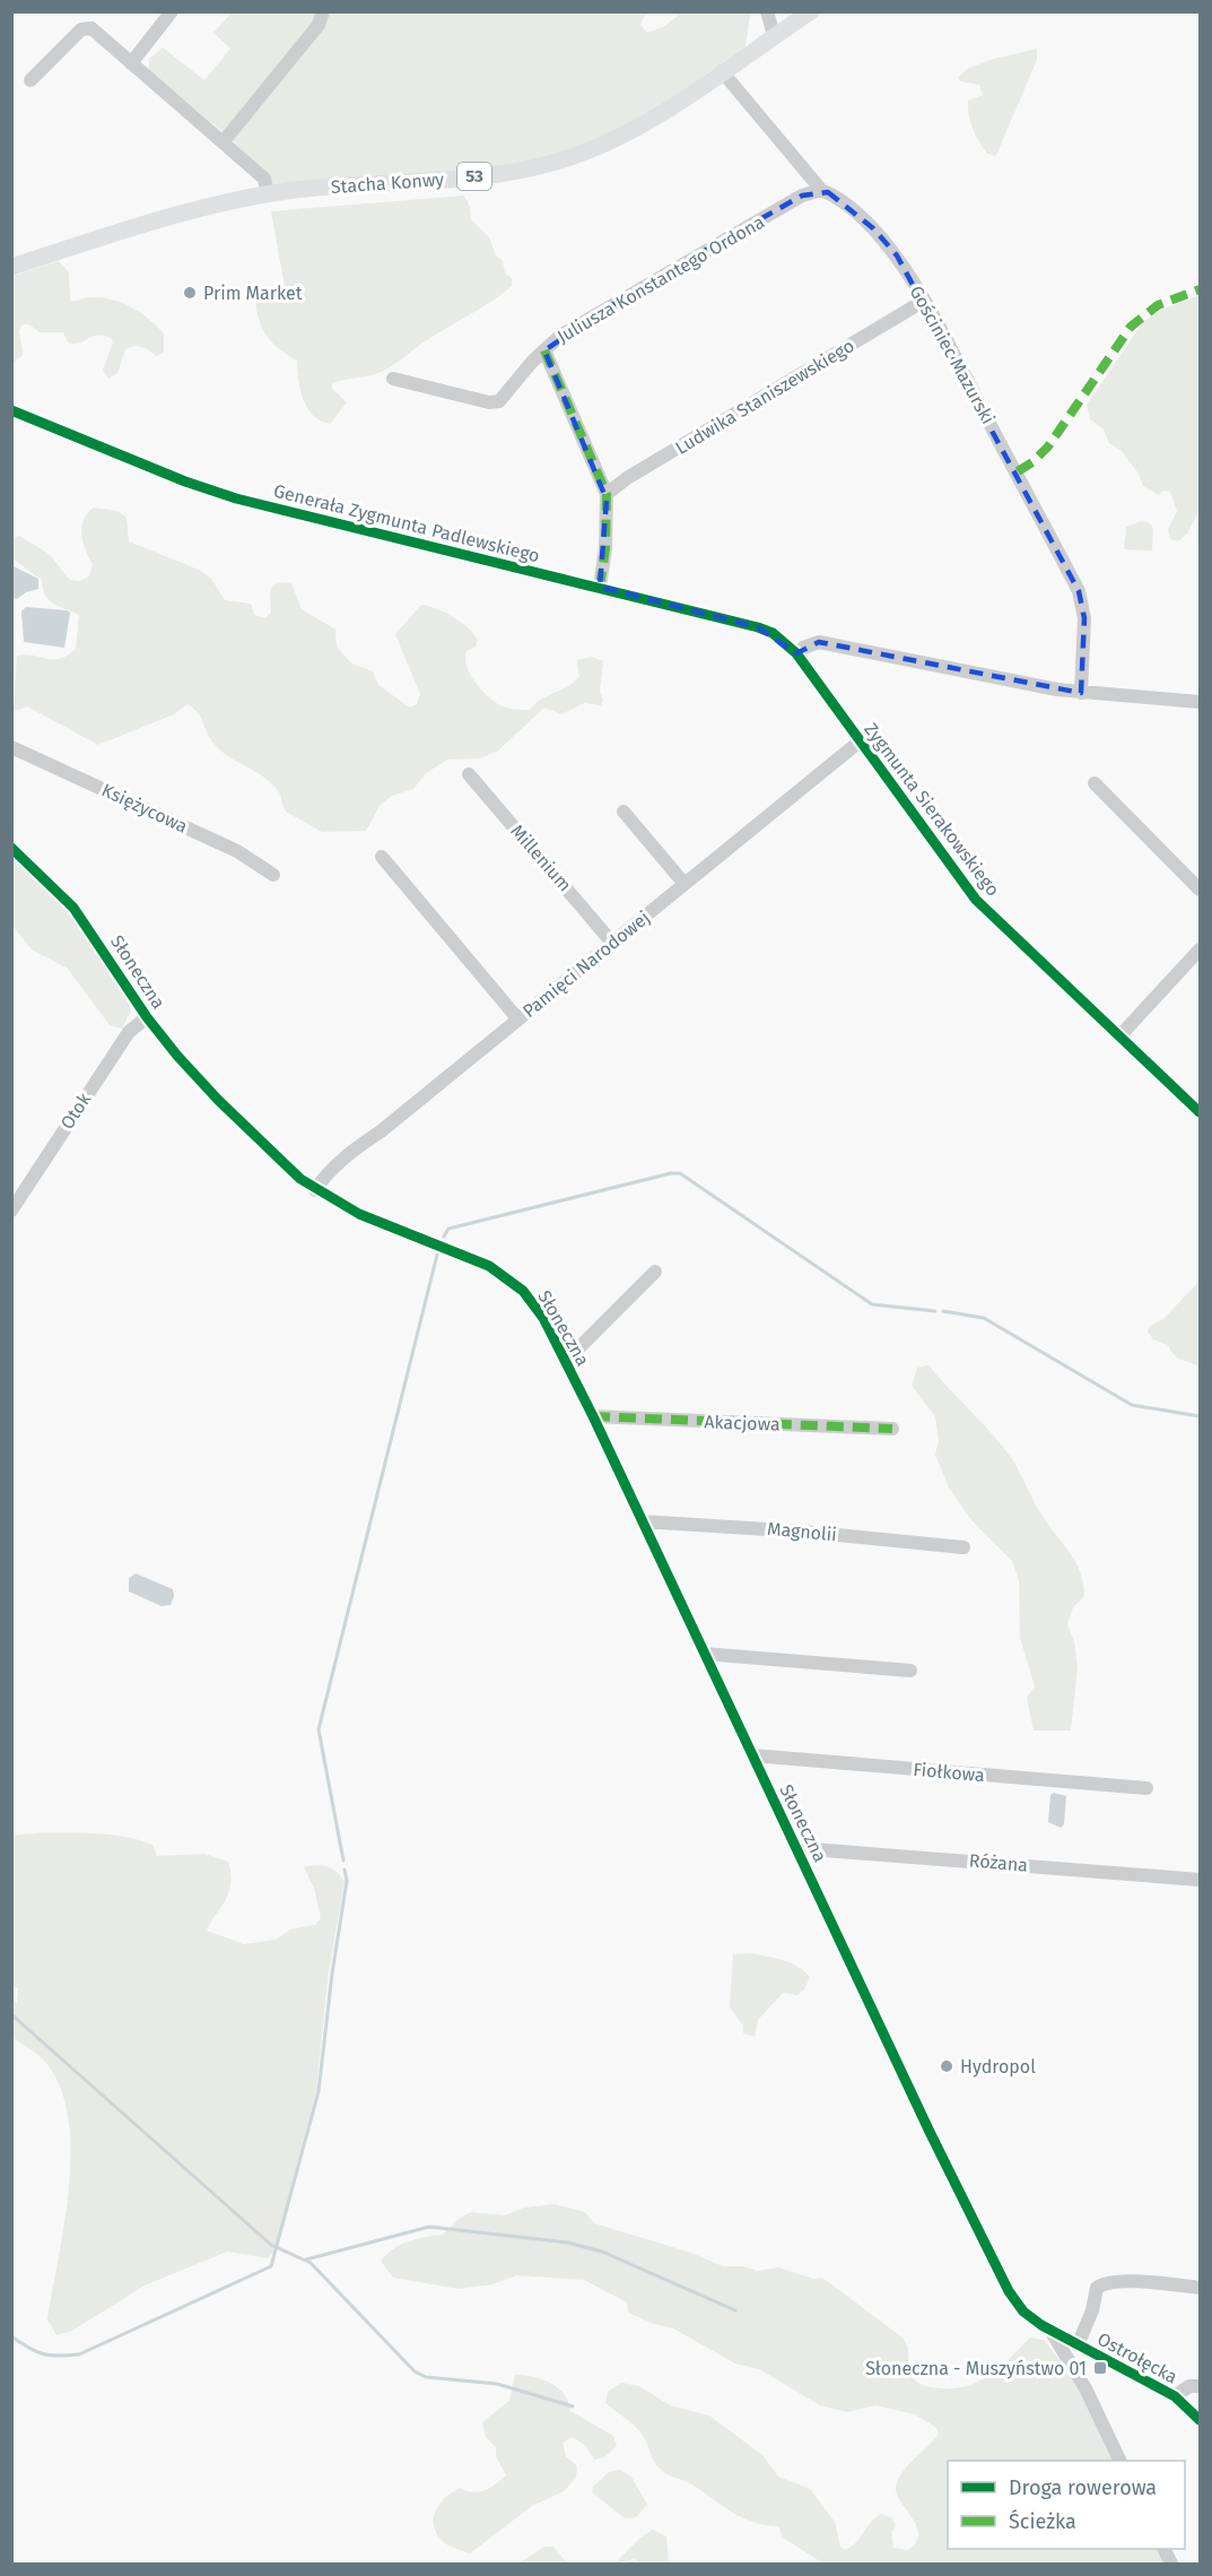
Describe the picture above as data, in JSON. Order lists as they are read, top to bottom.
{
  "streets": {
    "main road": ["53", "Stacha Konwy"],
    "street": [
      "Juliusza Konstantego Ordona",
      "Gościniec Mazurski",
      "Ludwika Staniszewskiego",
      "Generała Zygmunta Padlewskiego",
      "Księżycowa",
      "Zygmunta Sierakowskiego",
      "Millenium",
      "Pamięci Narodowej",
      "Słoneczna",
      "Otok",
      "Akacjowa",
      "Magnolii",
      "Fiołkowa",
      "Różana",
      "Ostrołęcka"
    ]
  },
  "crossings": [
    ["Stacha Konwy", "Gościniec Mazurski"],
    ["Juliusza Konstantego Ordona", "Gościniec Mazurski"],
    ["Juliusza Konstantego Ordona", "Ludwika Staniszewskiego"],
    ["Juliusza Konstantego Ordona", "Generała Zygmunta Padlewskiego"],
    ["Gościniec Mazurski", "Ludwika Staniszewskiego"],
    ["Generała Zygmunta Padlewskiego", "Zygmunta Sierakowskiego"],
    ["Zygmunta Sierakowskiego", "Pamięci Narodowej"],
    ["Millenium", "Pamięci Narodowej"],
    ["Pamięci Narodowej", "Słoneczna"],
    ["Słoneczna", "Otok"],
    ["Słoneczna", "Akacjowa"],
    ["Słoneczna", "Magnolii"],
    ["Słoneczna", "Fiołkowa"],
    ["Słoneczna", "Różana"],
    ["Słoneczna", "Ostrołęcka"]
  ],
  "places": {
    "other": ["Prim Market", "Hydropol"],
    "transit": ["Słoneczna - Muszyństwo 01"]
  },
  "legend": ["Droga rowerowa", "Ścieżka"]
}
